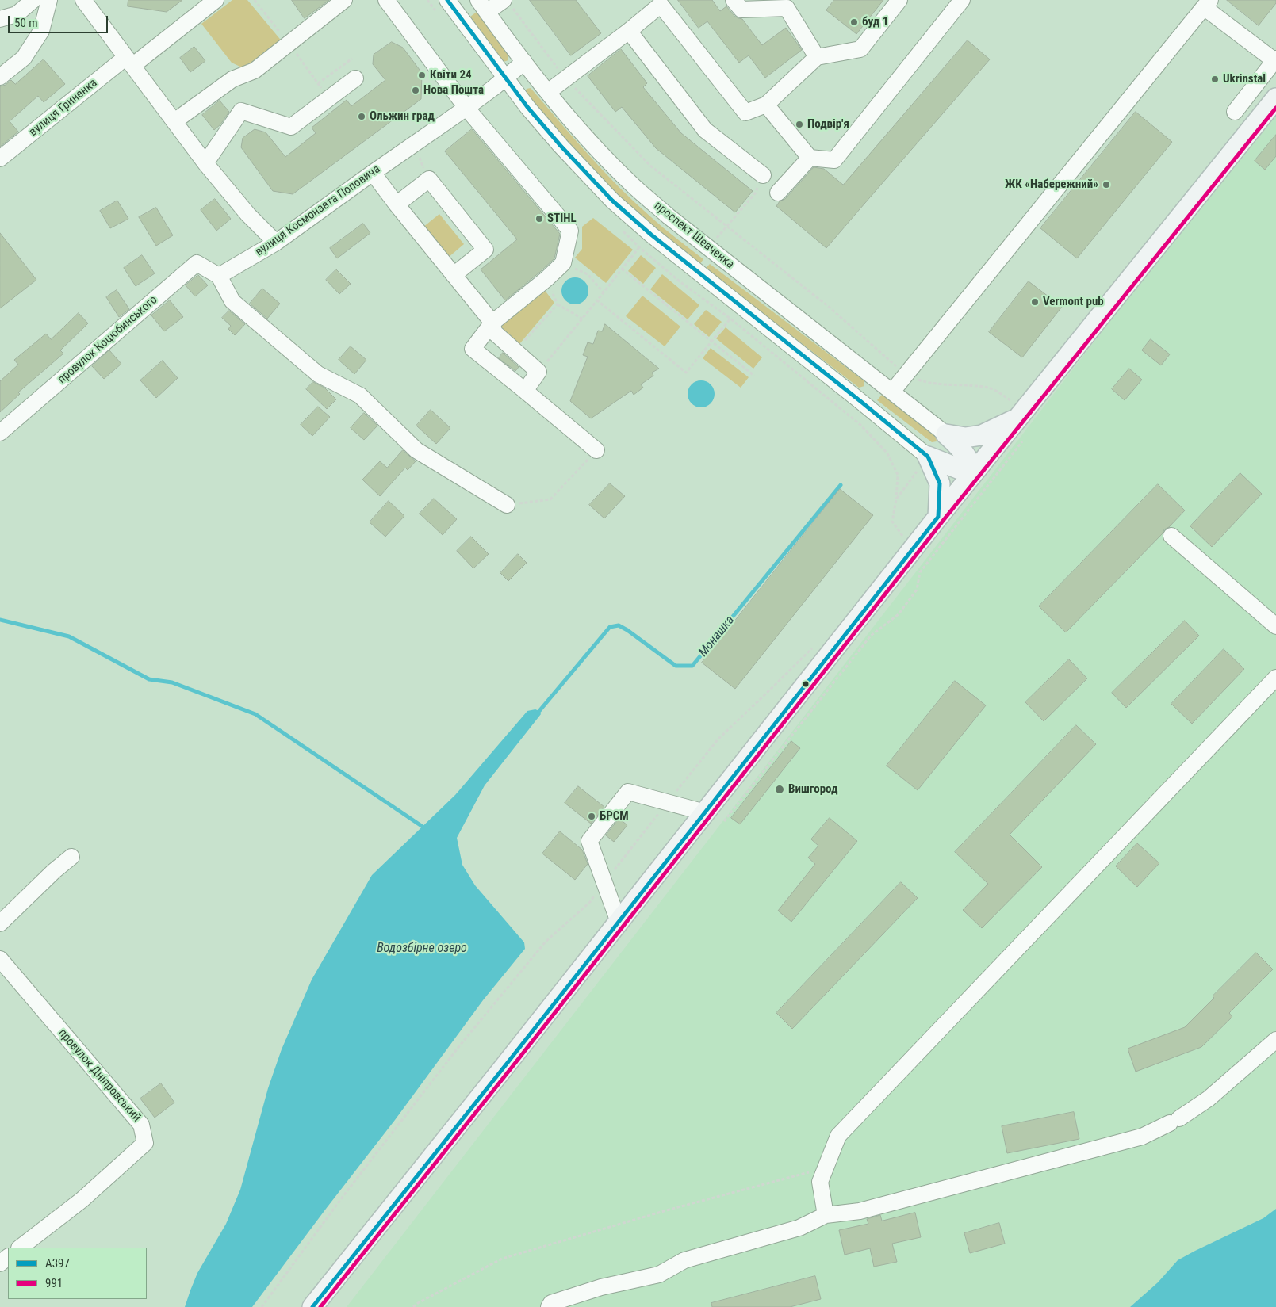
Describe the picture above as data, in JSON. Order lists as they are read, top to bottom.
{
  "streets": {
    "street": [
      "вулиця Гриненка",
      "вулиця Космонавта Поповича",
      "проспект Шевченка",
      "провулок Коцюбинського",
      "провулок Дніпровський"
    ]
  },
  "crossings": [
    ["вулиця Космонавта Поповича", "проспект Шевченка"],
    ["вулиця Космонавта Поповича", "провулок Коцюбинського"]
  ],
  "water": ["Монашка", "Водозбірне озеро"],
  "places": [
    "буд 1",
    "Квіти 24",
    "Ukrinstal",
    "Нова Пошта",
    "Ольжин град",
    "Подвір'я",
    "ЖК «Набережний»",
    "STIHL",
    "Vermont pub",
    "Вишгород",
    "БРСМ"
  ],
  "lines": ["transit line А397", "transit line 991"],
  "legend": ["А397", "991"],
  "scale_bar": "50 m"
}
